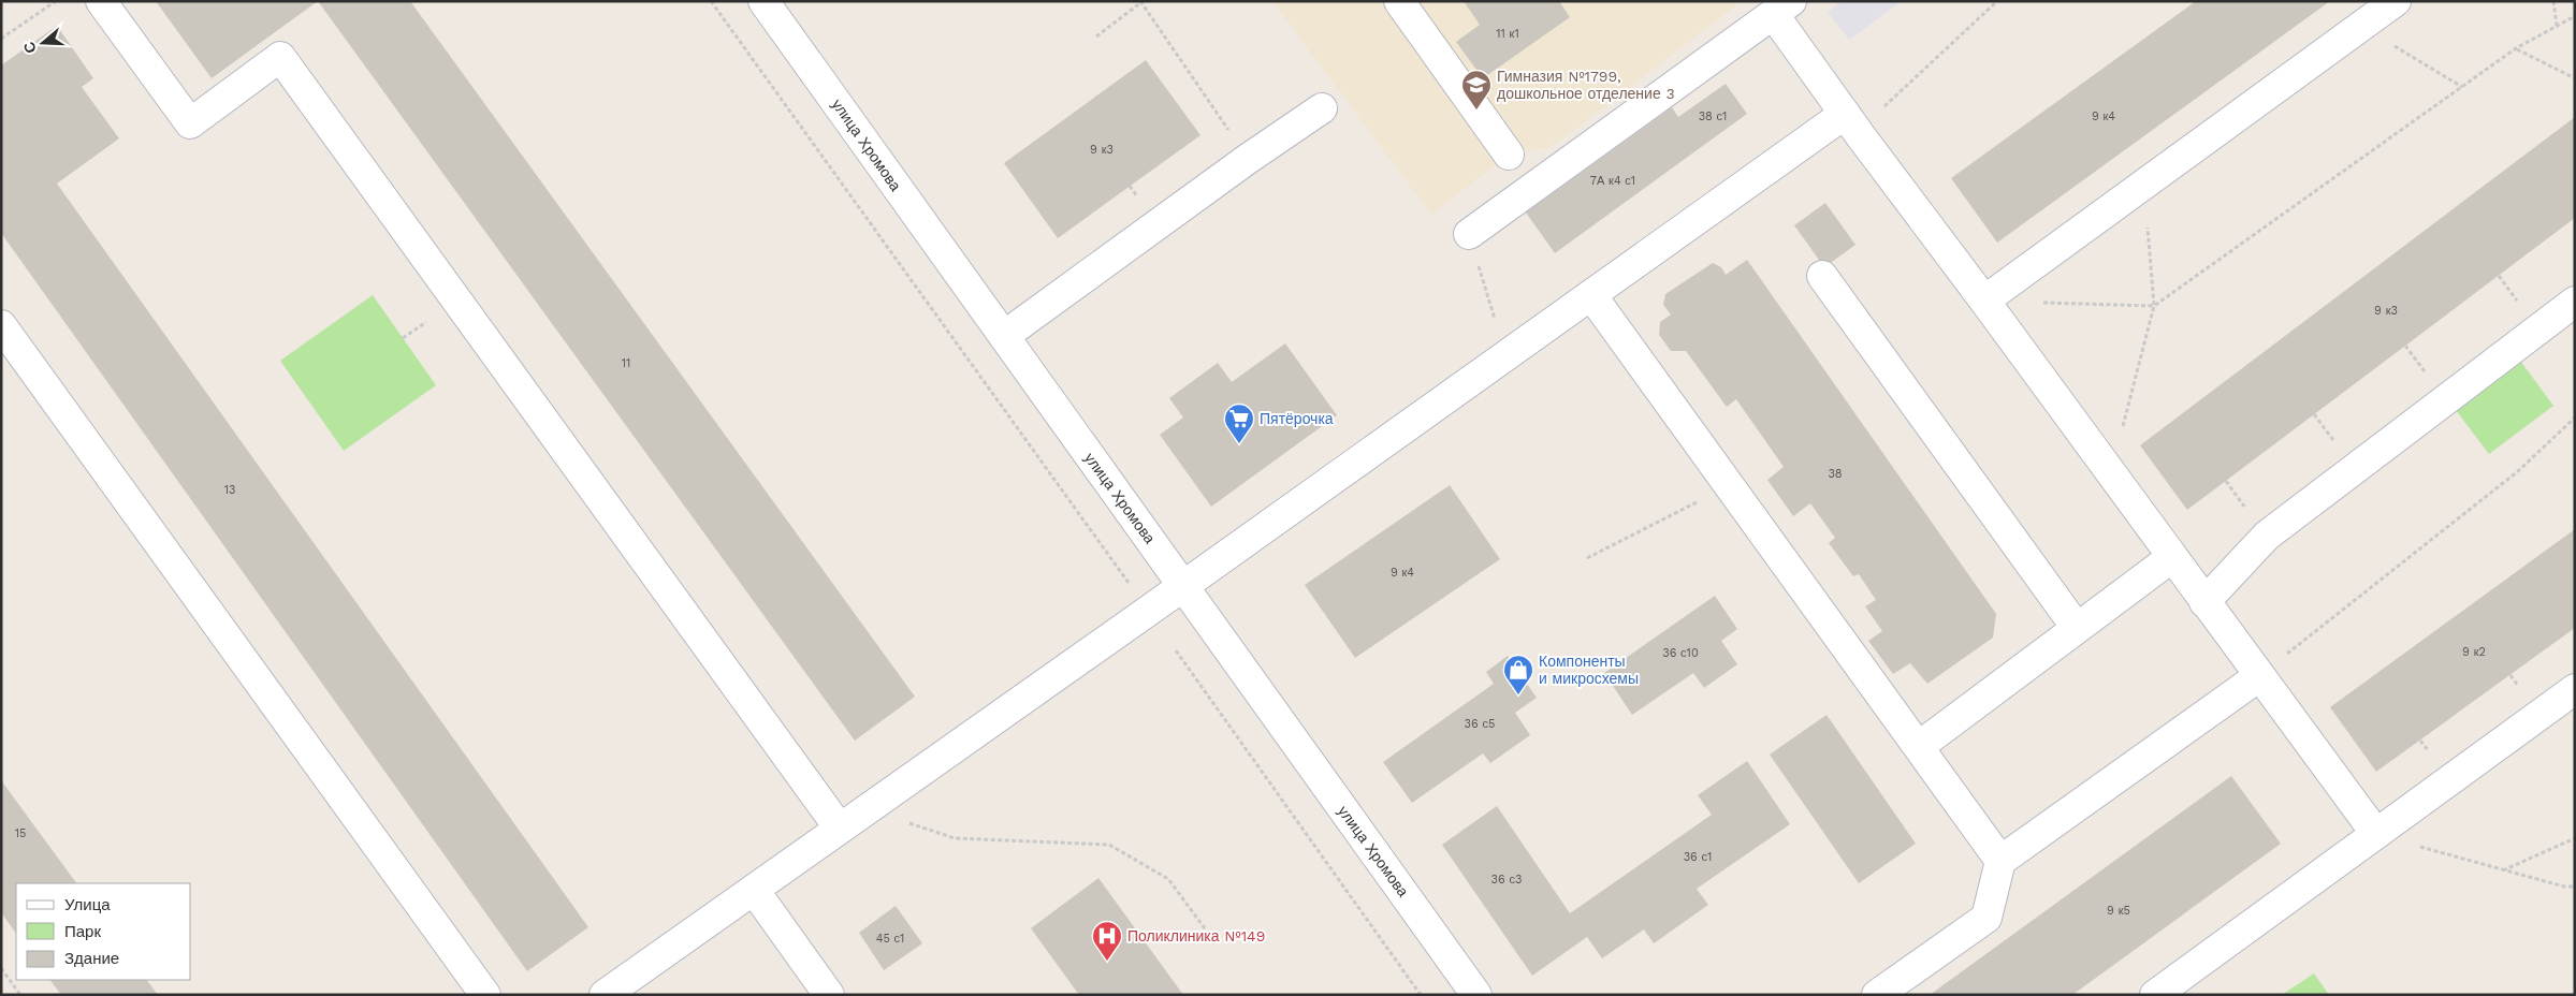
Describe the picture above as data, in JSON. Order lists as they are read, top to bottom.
{
  "streets": {
    "street": ["улица Хромова"]
  },
  "places": {
    "school or university": ["Гимназия №1799, дошкольное отделение 3"],
    "supermarket": ["Пятёрочка"],
    "shop": ["Компоненты и микросхемы"],
    "hospital": ["Поликлиника №149"]
  },
  "house_numbers": [
    "11 к1",
    "38 с1",
    "9 к4",
    "9 к3",
    "7А к4 с1",
    "9 к3",
    "11",
    "38",
    "13",
    "9 к4",
    "9 к2",
    "36 с10",
    "36 с5",
    "15",
    "36 с1",
    "36 с3",
    "9 к5",
    "45 с1"
  ],
  "legend": ["Улица", "Парк", "Здание"],
  "north": "left"
}
